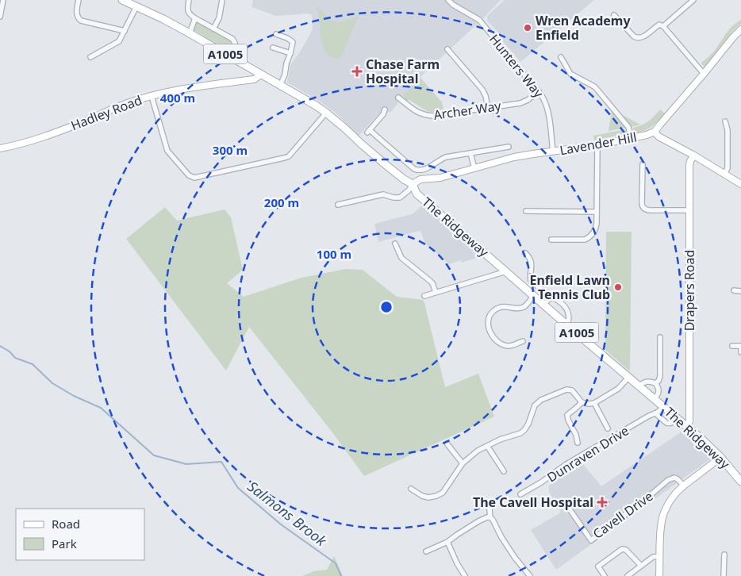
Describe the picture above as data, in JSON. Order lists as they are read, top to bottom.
{
  "streets": {
    "main road": ["A1005", "The Ridgeway"],
    "street": [
      "Hunters Way",
      "Archer Way",
      "Hadley Road",
      "Lavender Hill",
      "Drapers Road",
      "Dunraven Drive",
      "Cavell Drive"
    ]
  },
  "crossings": [
    ["Hunters Way", "Archer Way"],
    ["Hunters Way", "Lavender Hill"],
    ["Hadley Road", "The Ridgeway"],
    ["Lavender Hill", "The Ridgeway"],
    ["The Ridgeway", "Drapers Road"],
    ["The Ridgeway", "Dunraven Drive"]
  ],
  "water": ["Salmons Brook"],
  "places": {
    "other": ["Wren Academy Enfield", "Enfield Lawn Tennis Club"],
    "health": ["Chase Farm Hospital", "The Cavell Hospital"]
  },
  "legend": ["Road", "Park"],
  "rings": [
    "400 m",
    "300 m",
    "200 m",
    "100 m"
  ]
}
